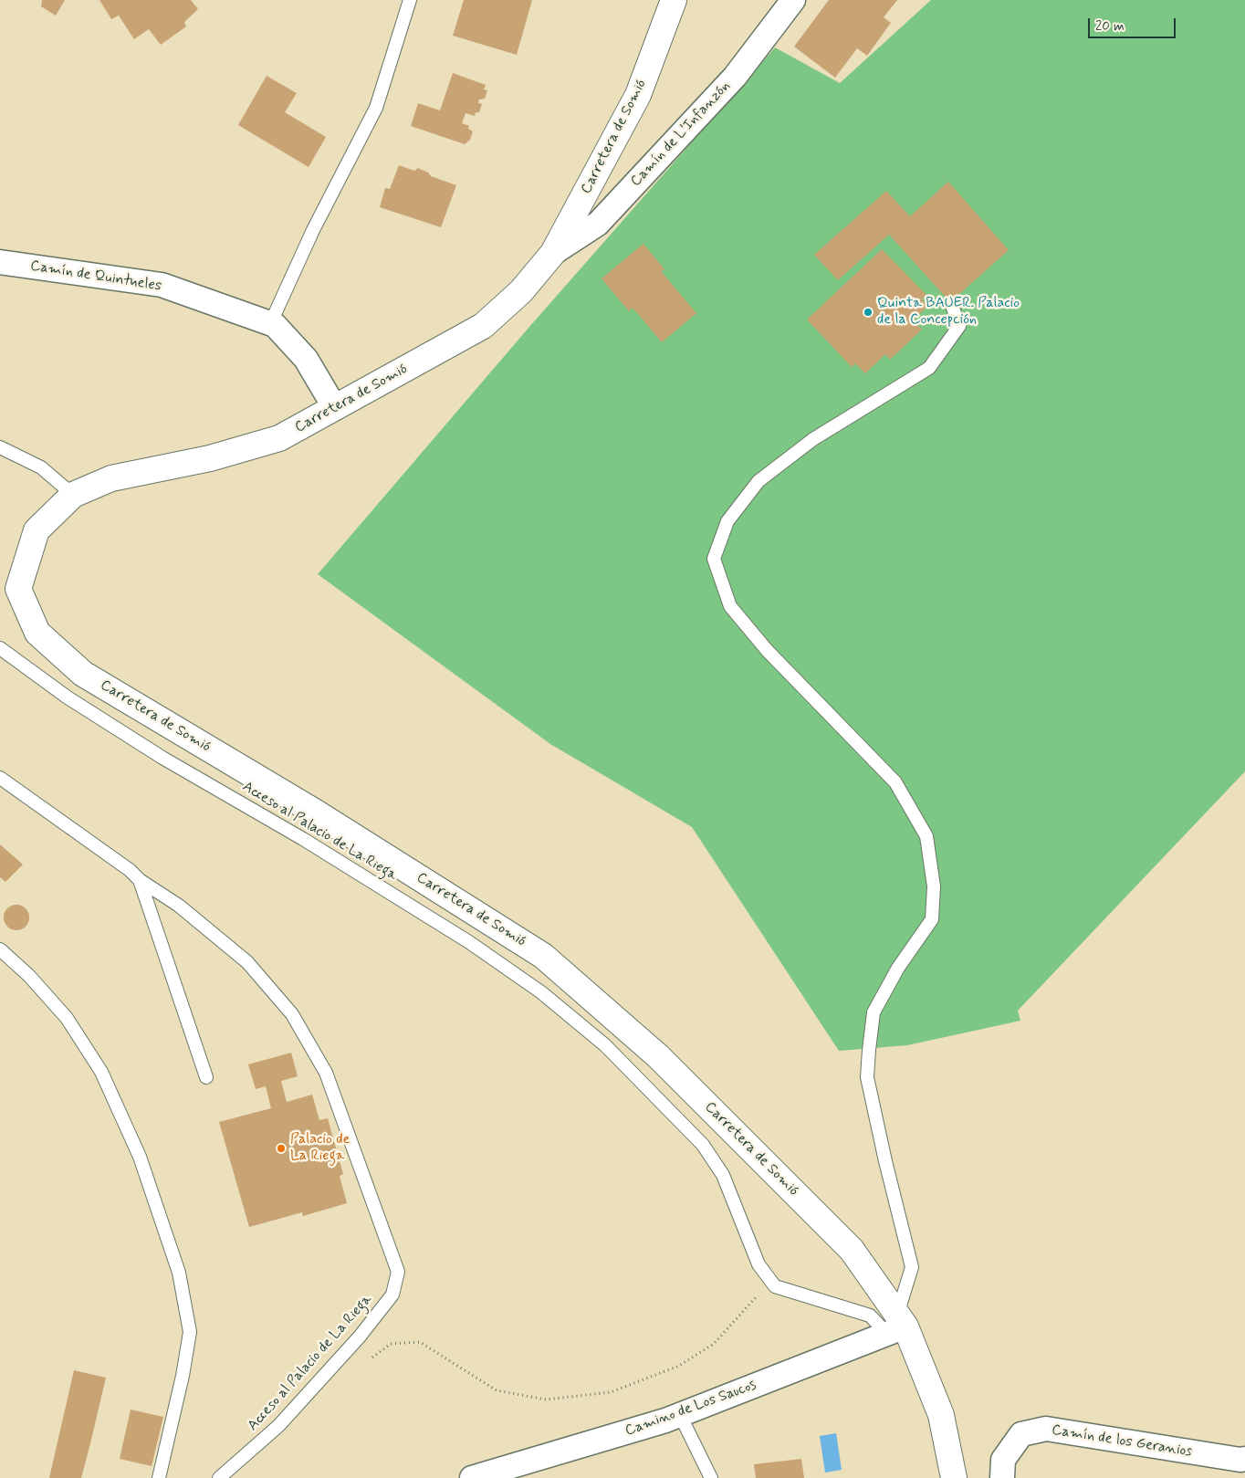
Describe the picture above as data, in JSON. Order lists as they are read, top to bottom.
{
  "streets": {
    "street": [
      "Camín de L'Infanzón",
      "Carretera de Somió",
      "Camín de Quintueles",
      "Camino de Los Saucos",
      "Camín de los Geranios"
    ],
    "lane": ["Acceso al Palacio de La Riega"]
  },
  "crossings": [
    ["Camín de L'Infanzón", "Carretera de Somió"],
    ["Carretera de Somió", "Camín de Quintueles"],
    ["Carretera de Somió", "Camino de Los Saucos"]
  ],
  "places": ["Quinta BAUER. Palacio de la Concepción", "Palacio de La Riega"],
  "scale_bar": "20 m"
}
